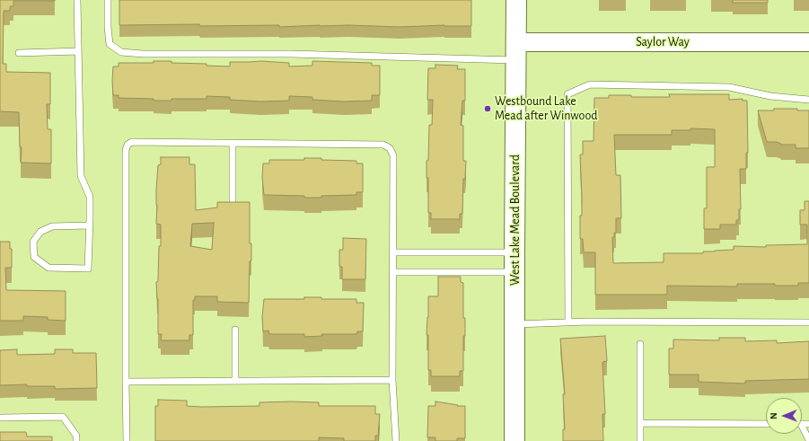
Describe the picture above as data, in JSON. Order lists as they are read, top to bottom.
{
  "streets": {
    "main road": ["West Lake Mead Boulevard"],
    "street": ["Saylor Way"]
  },
  "crossings": [
    ["Saylor Way", "West Lake Mead Boulevard"]
  ],
  "places": ["Westbound Lake Mead after Winwood"],
  "north": "left"
}
